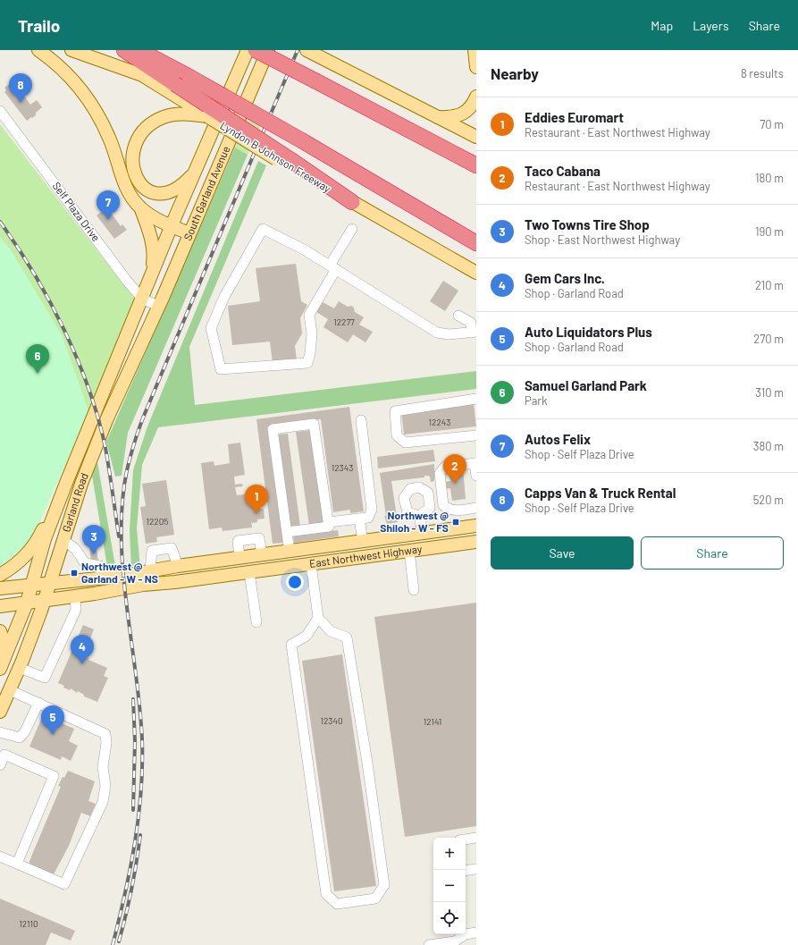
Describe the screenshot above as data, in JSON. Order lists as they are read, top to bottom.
{
  "streets": {
    "main road": [
      "Lyndon B Johnson Freeway",
      "South Garland Avenue",
      "Garland Road",
      "East Northwest Highway"
    ],
    "street": ["Self Plaza Drive"]
  },
  "crossings": [
    ["South Garland Avenue", "Self Plaza Drive"],
    ["South Garland Avenue", "Garland Road"],
    ["Self Plaza Drive", "Garland Road"],
    ["Garland Road", "East Northwest Highway"]
  ],
  "places": {
    "transit": ["Northwest @ Shiloh - W - FS", "Northwest @ Garland - W - NS"]
  },
  "house_numbers": [
    "12277",
    "12243",
    "12343",
    "12205",
    "12340",
    "12141",
    "12110"
  ],
  "page": {
    "header": "Trailo",
    "nav": ["Map", "Layers", "Share"],
    "heading": ["Nearby", "8 results"],
    "pins": [
      "8",
      "7",
      "6",
      "2",
      "1",
      "3",
      "4",
      "5"
    ],
    "list": [
      {
        "mark": "1",
        "name": "Eddies Euromart",
        "note": "Restaurant · East Northwest Highway",
        "value": "70 m"
      },
      {
        "mark": "2",
        "name": "Taco Cabana",
        "note": "Restaurant · East Northwest Highway",
        "value": "180 m"
      },
      {
        "mark": "3",
        "name": "Two Towns Tire Shop",
        "note": "Shop · East Northwest Highway",
        "value": "190 m"
      },
      {
        "mark": "4",
        "name": "Gem Cars Inc.",
        "note": "Shop · Garland Road",
        "value": "210 m"
      },
      {
        "mark": "5",
        "name": "Auto Liquidators Plus",
        "note": "Shop · Garland Road",
        "value": "270 m"
      },
      {
        "mark": "6",
        "name": "Samuel Garland Park",
        "note": "Park",
        "value": "310 m"
      },
      {
        "mark": "7",
        "name": "Autos Felix",
        "note": "Shop · Self Plaza Drive",
        "value": "380 m"
      },
      {
        "mark": "8",
        "name": "Capps Van & Truck Rental",
        "note": "Shop · Self Plaza Drive",
        "value": "520 m"
      }
    ],
    "buttons": ["Save", "Share"],
    "map_buttons": ["+", "−"]
  }
}
